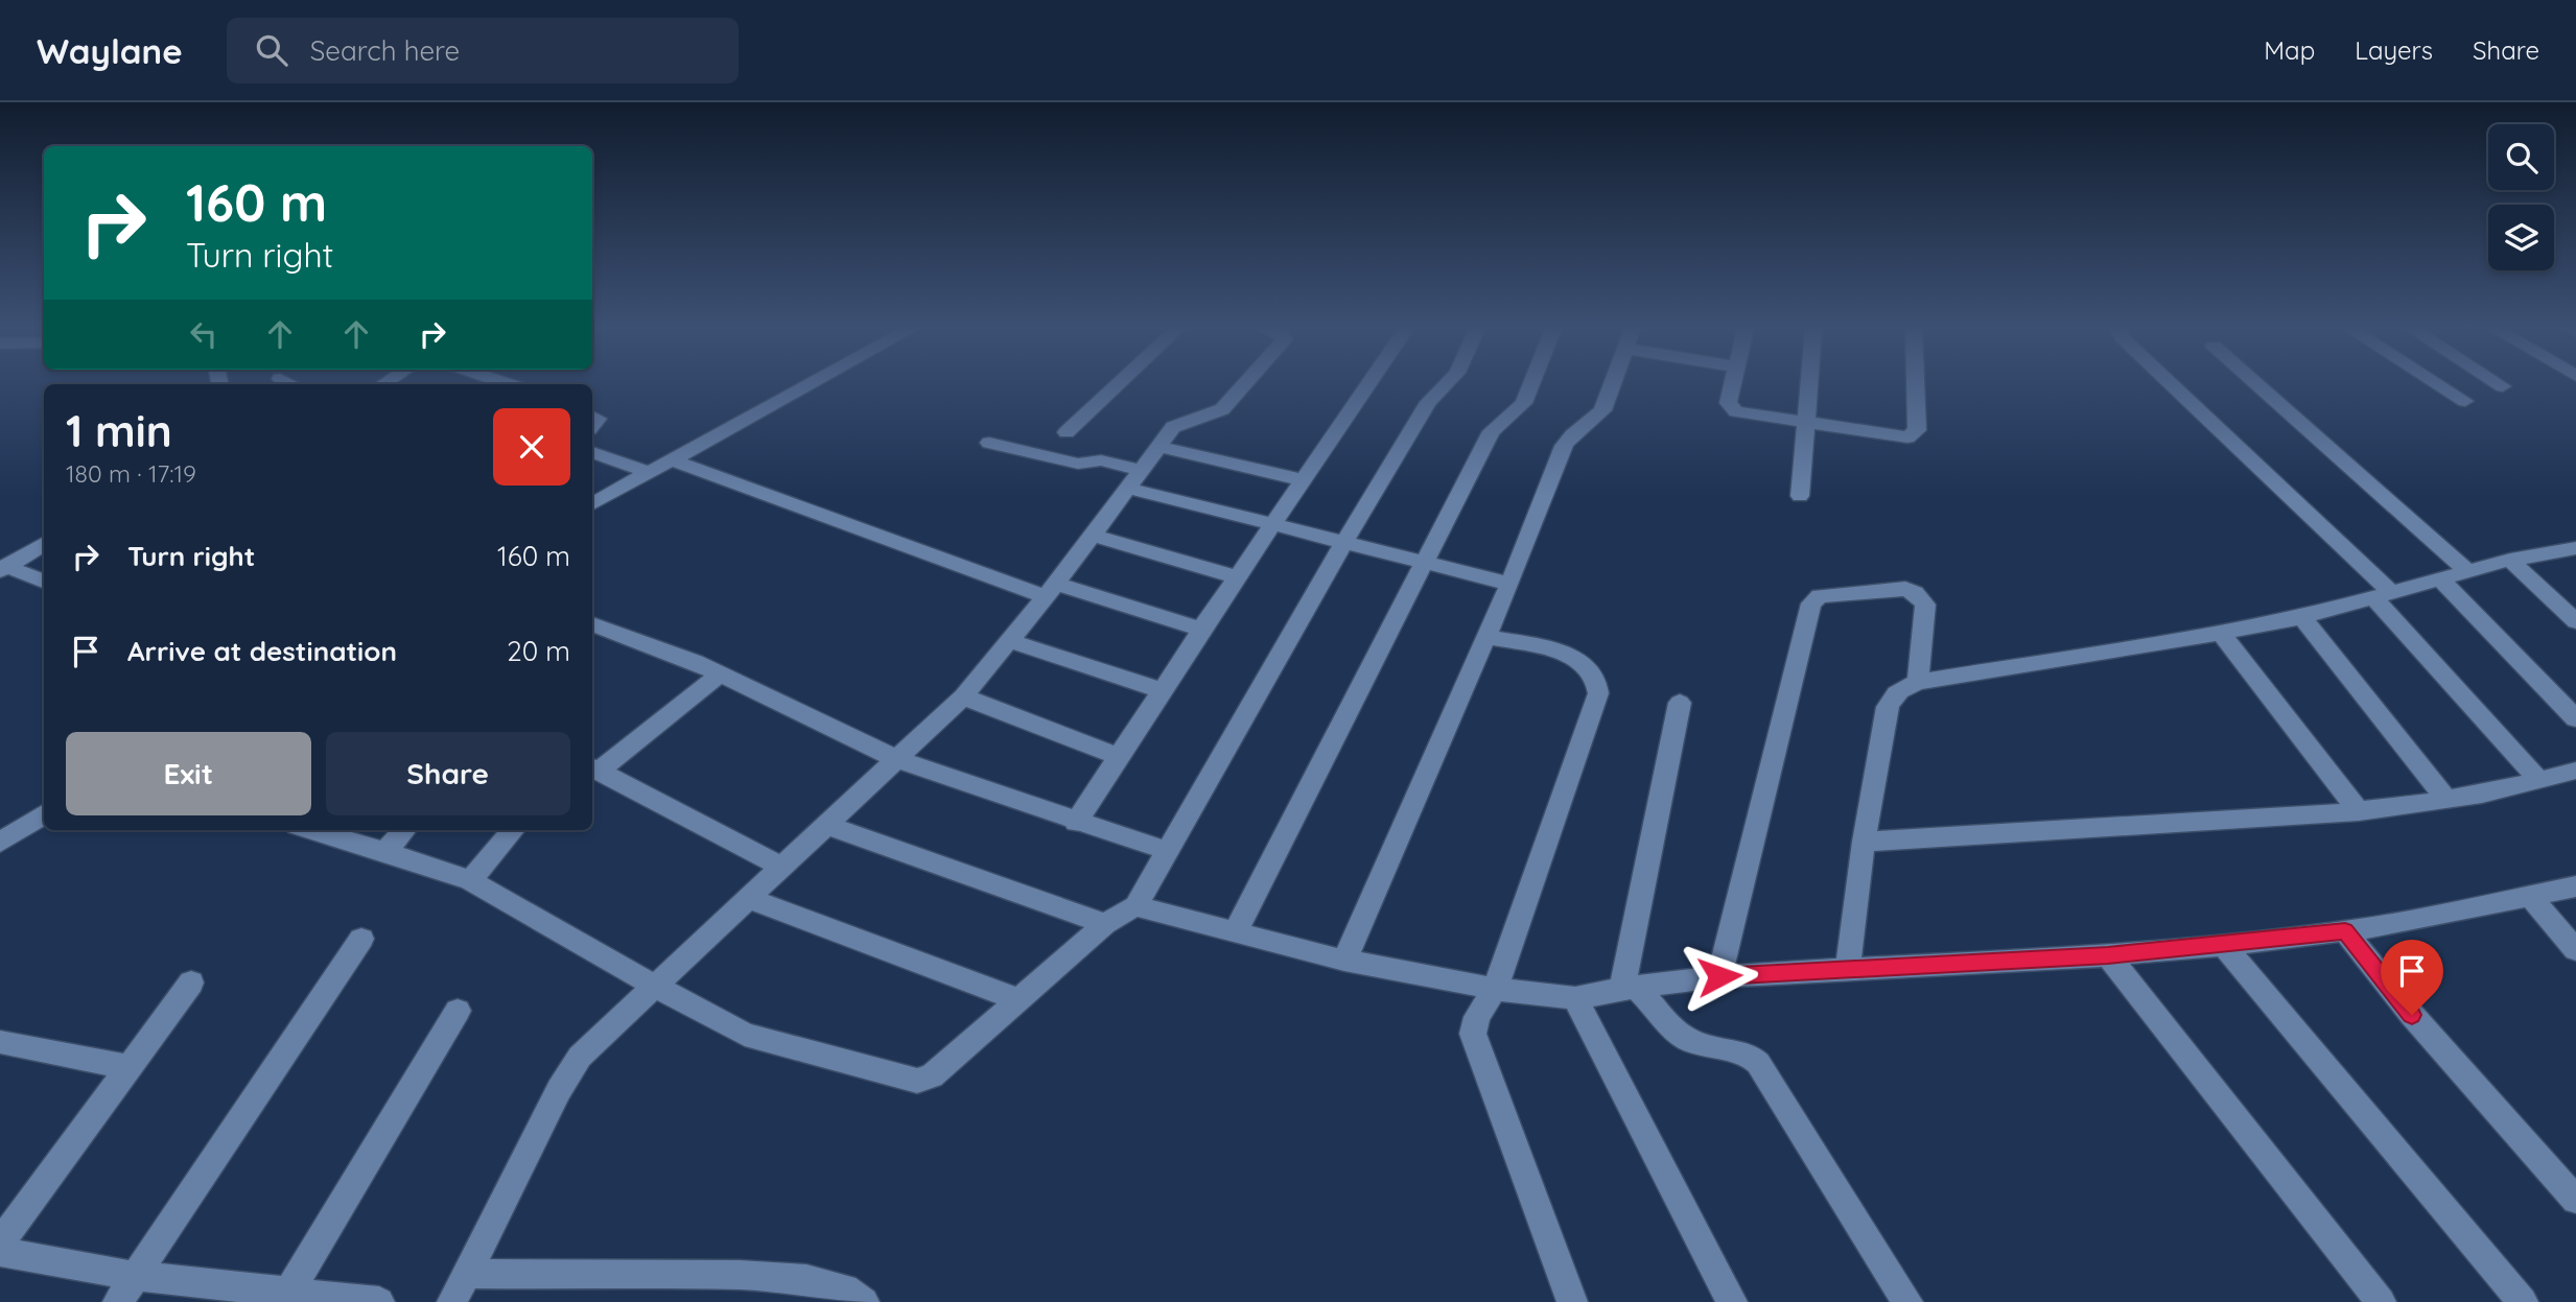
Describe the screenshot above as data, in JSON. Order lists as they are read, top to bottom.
{
  "page": {
    "header": "Waylane",
    "search": "Search here",
    "nav": ["Map", "Layers", "Share"],
    "turn": ["160 m", "Turn right"],
    "heading": ["1 min", "180 m · 17:19"],
    "list": [
      {
        "name": "Turn right",
        "value": "160 m"
      },
      {
        "name": "Arrive at destination",
        "value": "20 m"
      }
    ],
    "buttons": ["Exit", "Share"]
  }
}
